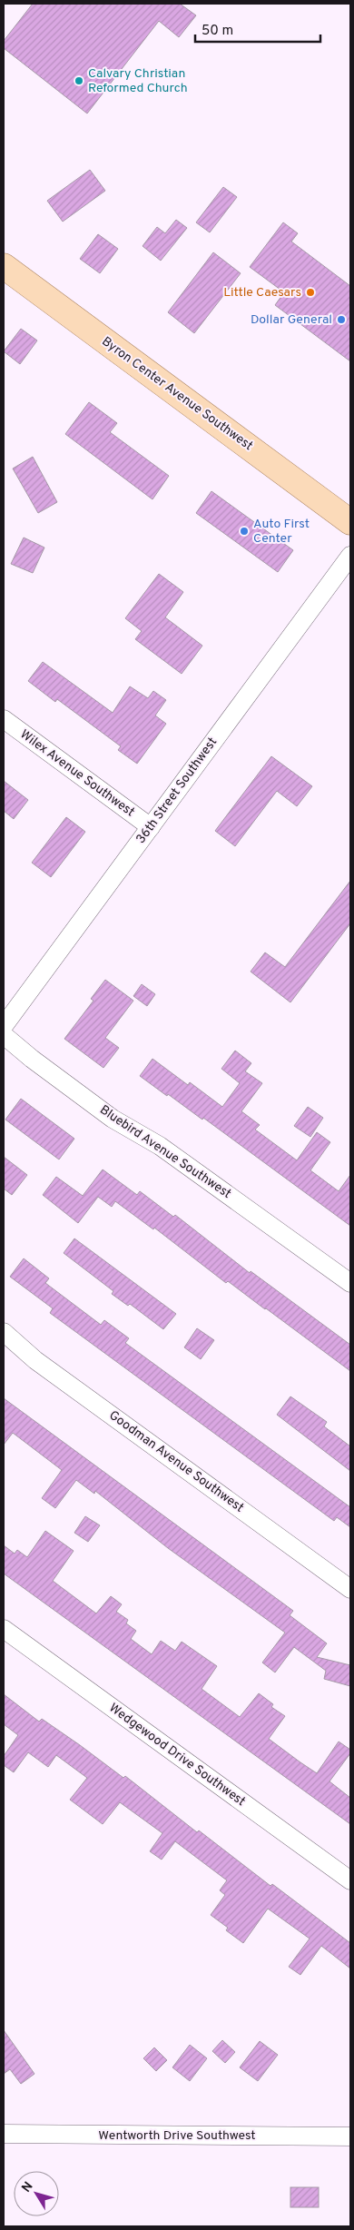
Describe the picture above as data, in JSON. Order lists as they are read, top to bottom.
{
  "streets": {
    "main road": ["Byron Center Avenue Southwest"],
    "street": [
      "Wilex Avenue Southwest",
      "36th Street Southwest",
      "Bluebird Avenue Southwest",
      "Goodman Avenue Southwest",
      "Wedgewood Drive Southwest",
      "Wentworth Drive Southwest"
    ]
  },
  "crossings": [
    ["Wilex Avenue Southwest", "36th Street Southwest"]
  ],
  "places": [
    "Calvary Christian Reformed Church",
    "Little Caesars",
    "Dollar General",
    "Auto First Center"
  ],
  "scale_bar": "50 m",
  "north": "top left"
}
